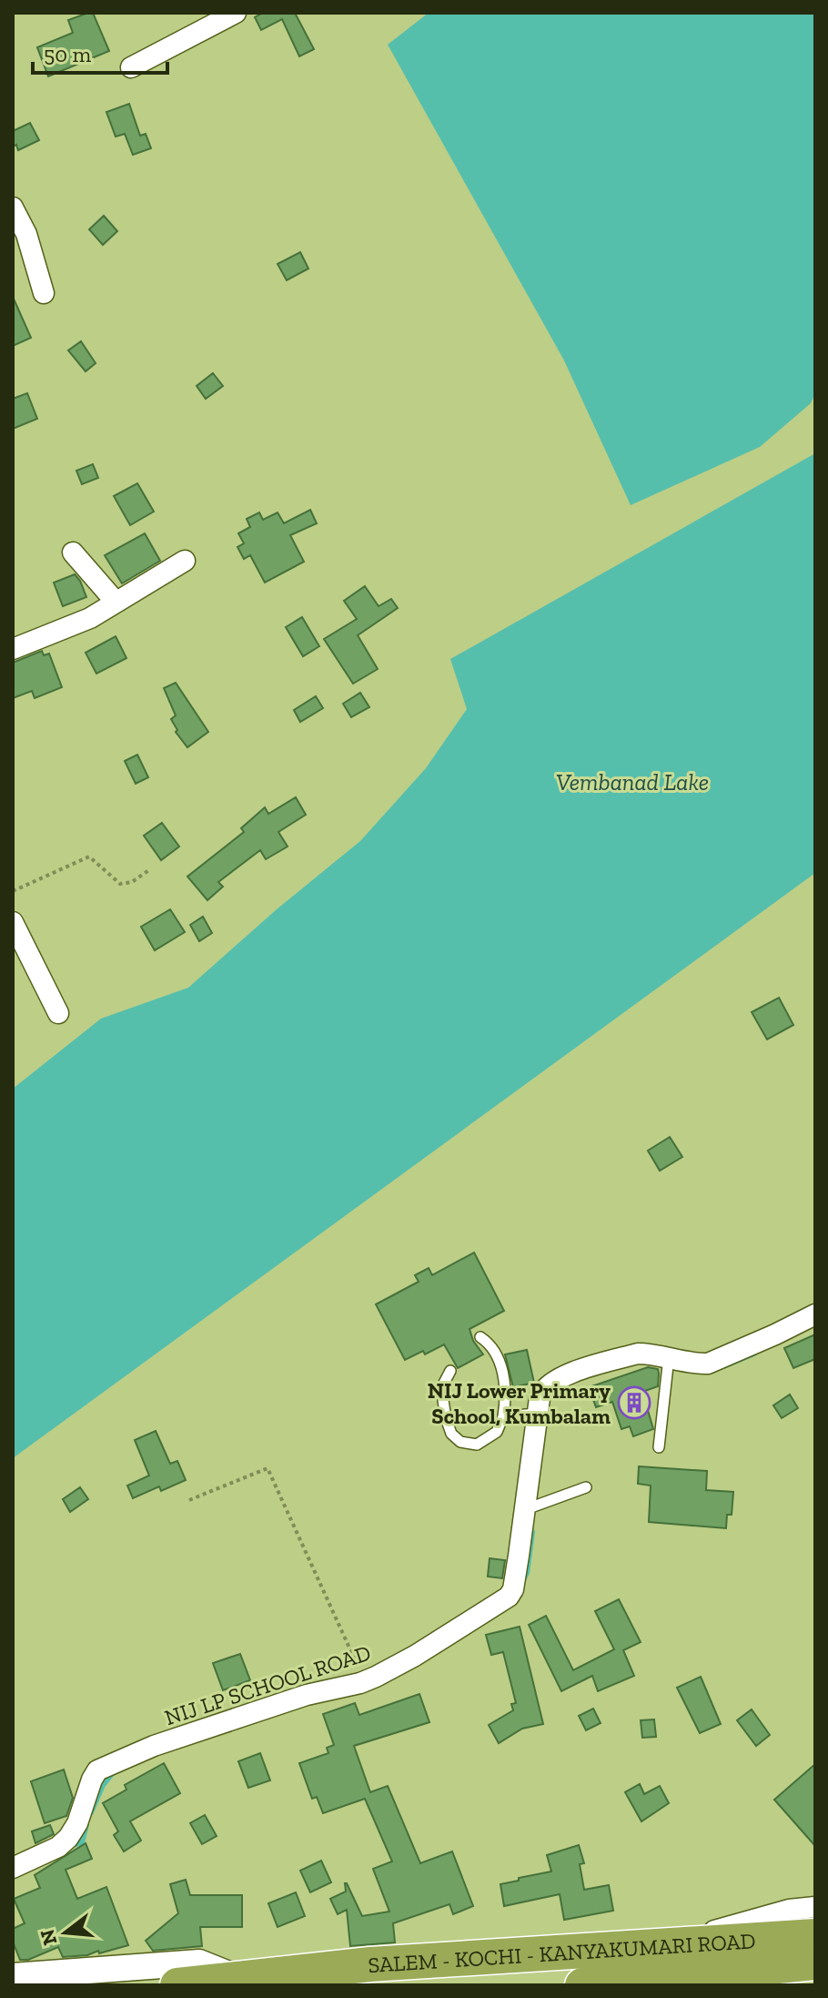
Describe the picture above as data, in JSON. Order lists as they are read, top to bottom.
{
  "streets": {
    "highway": ["SALEM - KOCHI - KANYAKUMARI ROAD"],
    "street": ["NIJ LP SCHOOL ROAD"]
  },
  "water": ["Vembanad Lake"],
  "places": {
    "building": ["NIJ Lower Primary School, Kumbalam"]
  },
  "scale_bar": "50 m",
  "north": "left"
}
